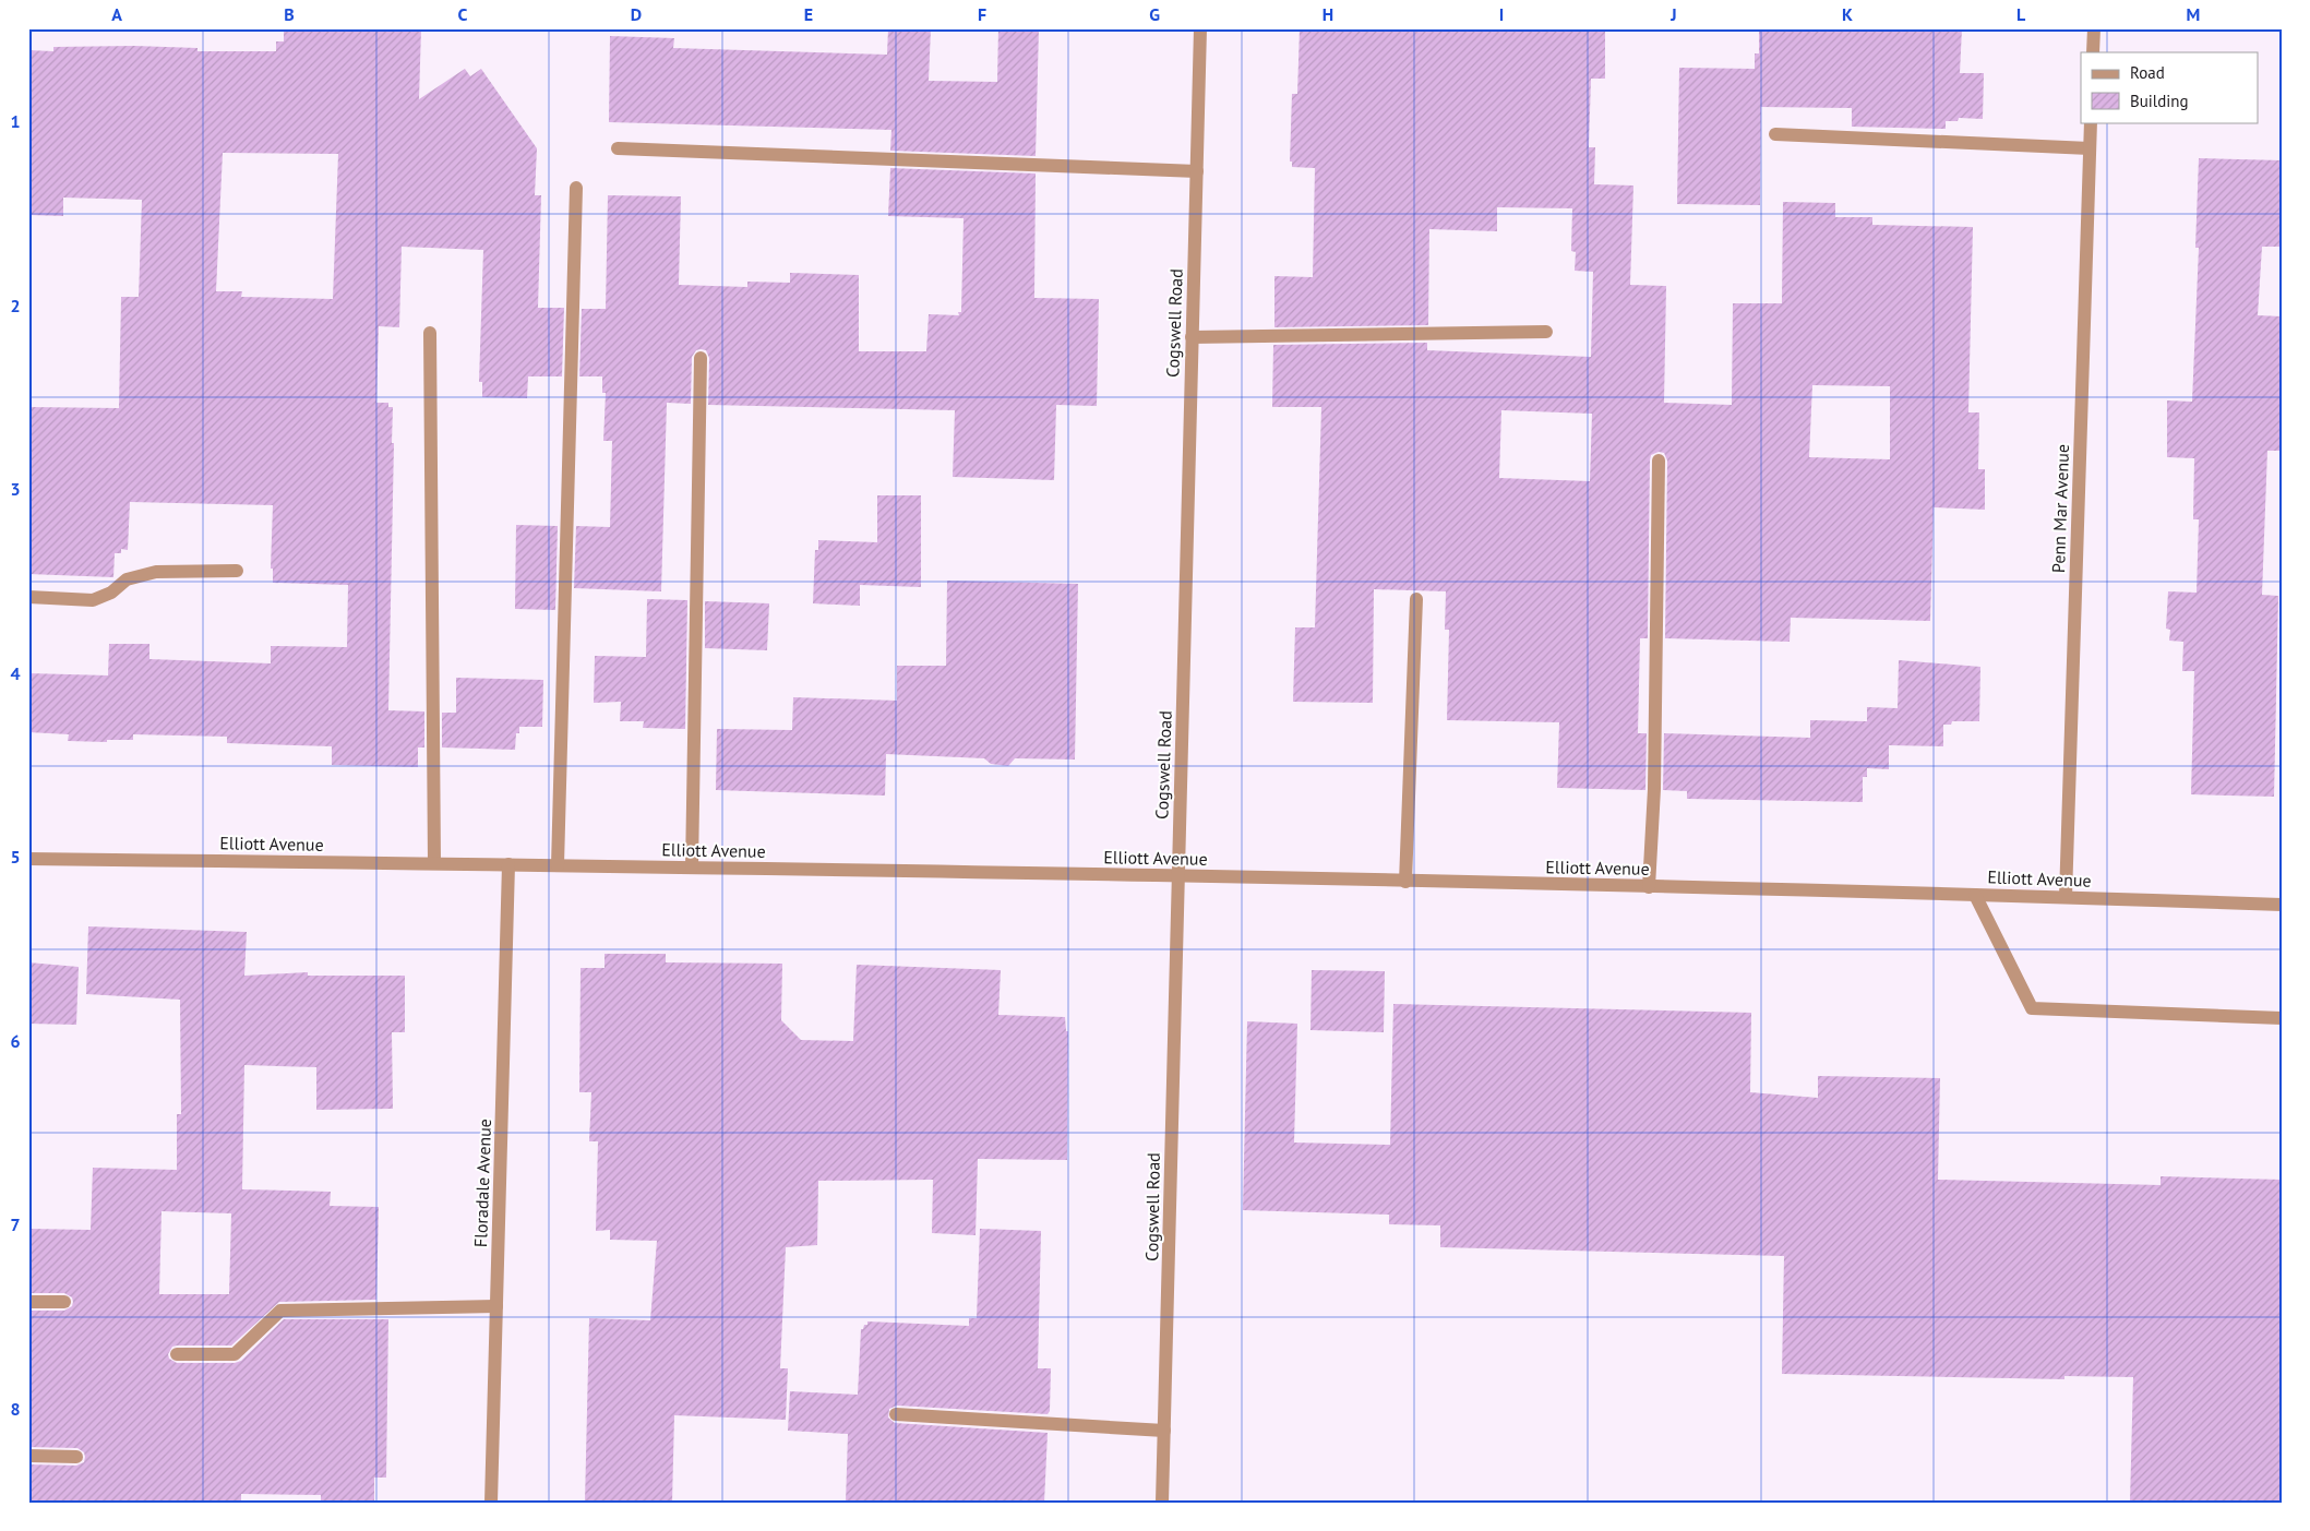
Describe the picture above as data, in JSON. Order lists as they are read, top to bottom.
{
  "streets": {
    "street": [
      "Cogswell Road",
      "Penn Mar Avenue",
      "Elliott Avenue",
      "Floradale Avenue"
    ]
  },
  "crossings": [
    ["Cogswell Road", "Elliott Avenue"],
    ["Penn Mar Avenue", "Elliott Avenue"],
    ["Elliott Avenue", "Floradale Avenue"]
  ],
  "legend": ["Road", "Building"],
  "grid": {
    "columns": [
      "A",
      "B",
      "C",
      "D",
      "E",
      "F",
      "G",
      "H",
      "I",
      "J",
      "K",
      "L",
      "M"
    ],
    "rows": [
      "1",
      "2",
      "3",
      "4",
      "5",
      "6",
      "7",
      "8"
    ]
  }
}
